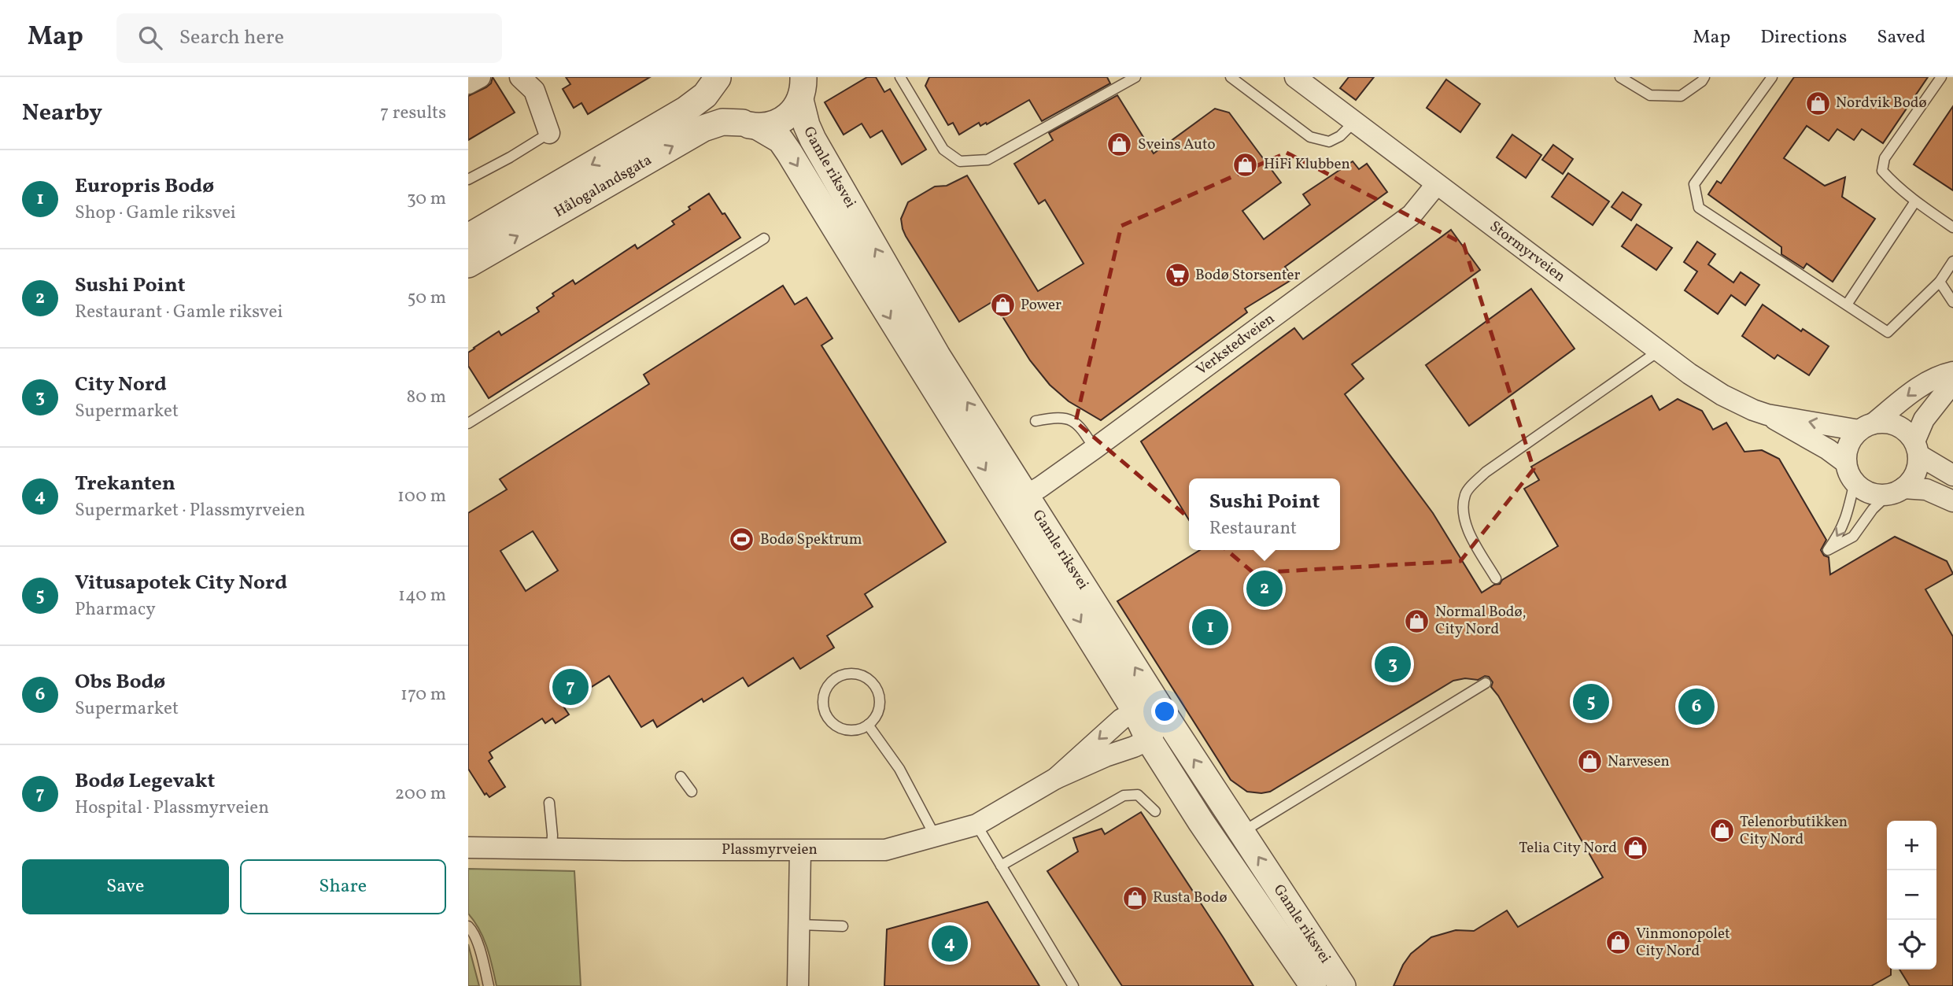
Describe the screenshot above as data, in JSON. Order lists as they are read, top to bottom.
{
  "streets": {
    "street": [
      "Gamle riksvei",
      "Hålogalandsgata",
      "Stormyrveien",
      "Verkstedveien",
      "Plassmyrveien"
    ]
  },
  "crossings": [
    ["Gamle riksvei", "Hålogalandsgata"],
    ["Gamle riksvei", "Verkstedveien"],
    ["Gamle riksvei", "Plassmyrveien"],
    ["Stormyrveien", "Verkstedveien"]
  ],
  "places": {
    "shop": [
      "Nordvik Bodø",
      "Sveins Auto",
      "HiFi Klubben",
      "Power",
      "Normal Bodø, City Nord",
      "Narvesen",
      "Telenorbutikken City Nord",
      "Telia City Nord",
      "Rusta Bodø",
      "Vinmonopolet City Nord"
    ],
    "supermarket": ["Bodø Storsenter"],
    "sports": ["Bodø Spektrum"]
  },
  "page": {
    "header": "Map",
    "search": "Search here",
    "nav": ["Map", "Directions", "Saved"],
    "heading": ["Nearby", "7 results"],
    "list": [
      {
        "mark": "1",
        "name": "Europris Bodø",
        "note": "Shop · Gamle riksvei",
        "value": "30 m"
      },
      {
        "mark": "2",
        "name": "Sushi Point",
        "note": "Restaurant · Gamle riksvei",
        "value": "50 m"
      },
      {
        "mark": "3",
        "name": "City Nord",
        "note": "Supermarket",
        "value": "80 m"
      },
      {
        "mark": "4",
        "name": "Trekanten",
        "note": "Supermarket · Plassmyrveien",
        "value": "100 m"
      },
      {
        "mark": "5",
        "name": "Vitusapotek City Nord",
        "note": "Pharmacy",
        "value": "140 m"
      },
      {
        "mark": "6",
        "name": "Obs Bodø",
        "note": "Supermarket",
        "value": "170 m"
      },
      {
        "mark": "7",
        "name": "Bodø Legevakt",
        "note": "Hospital · Plassmyrveien",
        "value": "200 m"
      }
    ],
    "popup": ["Sushi Point", "Restaurant"],
    "pins": [
      "2",
      "1",
      "3",
      "7",
      "5",
      "6",
      "4"
    ],
    "map_buttons": ["+", "−"],
    "buttons": ["Save", "Share"]
  }
}
